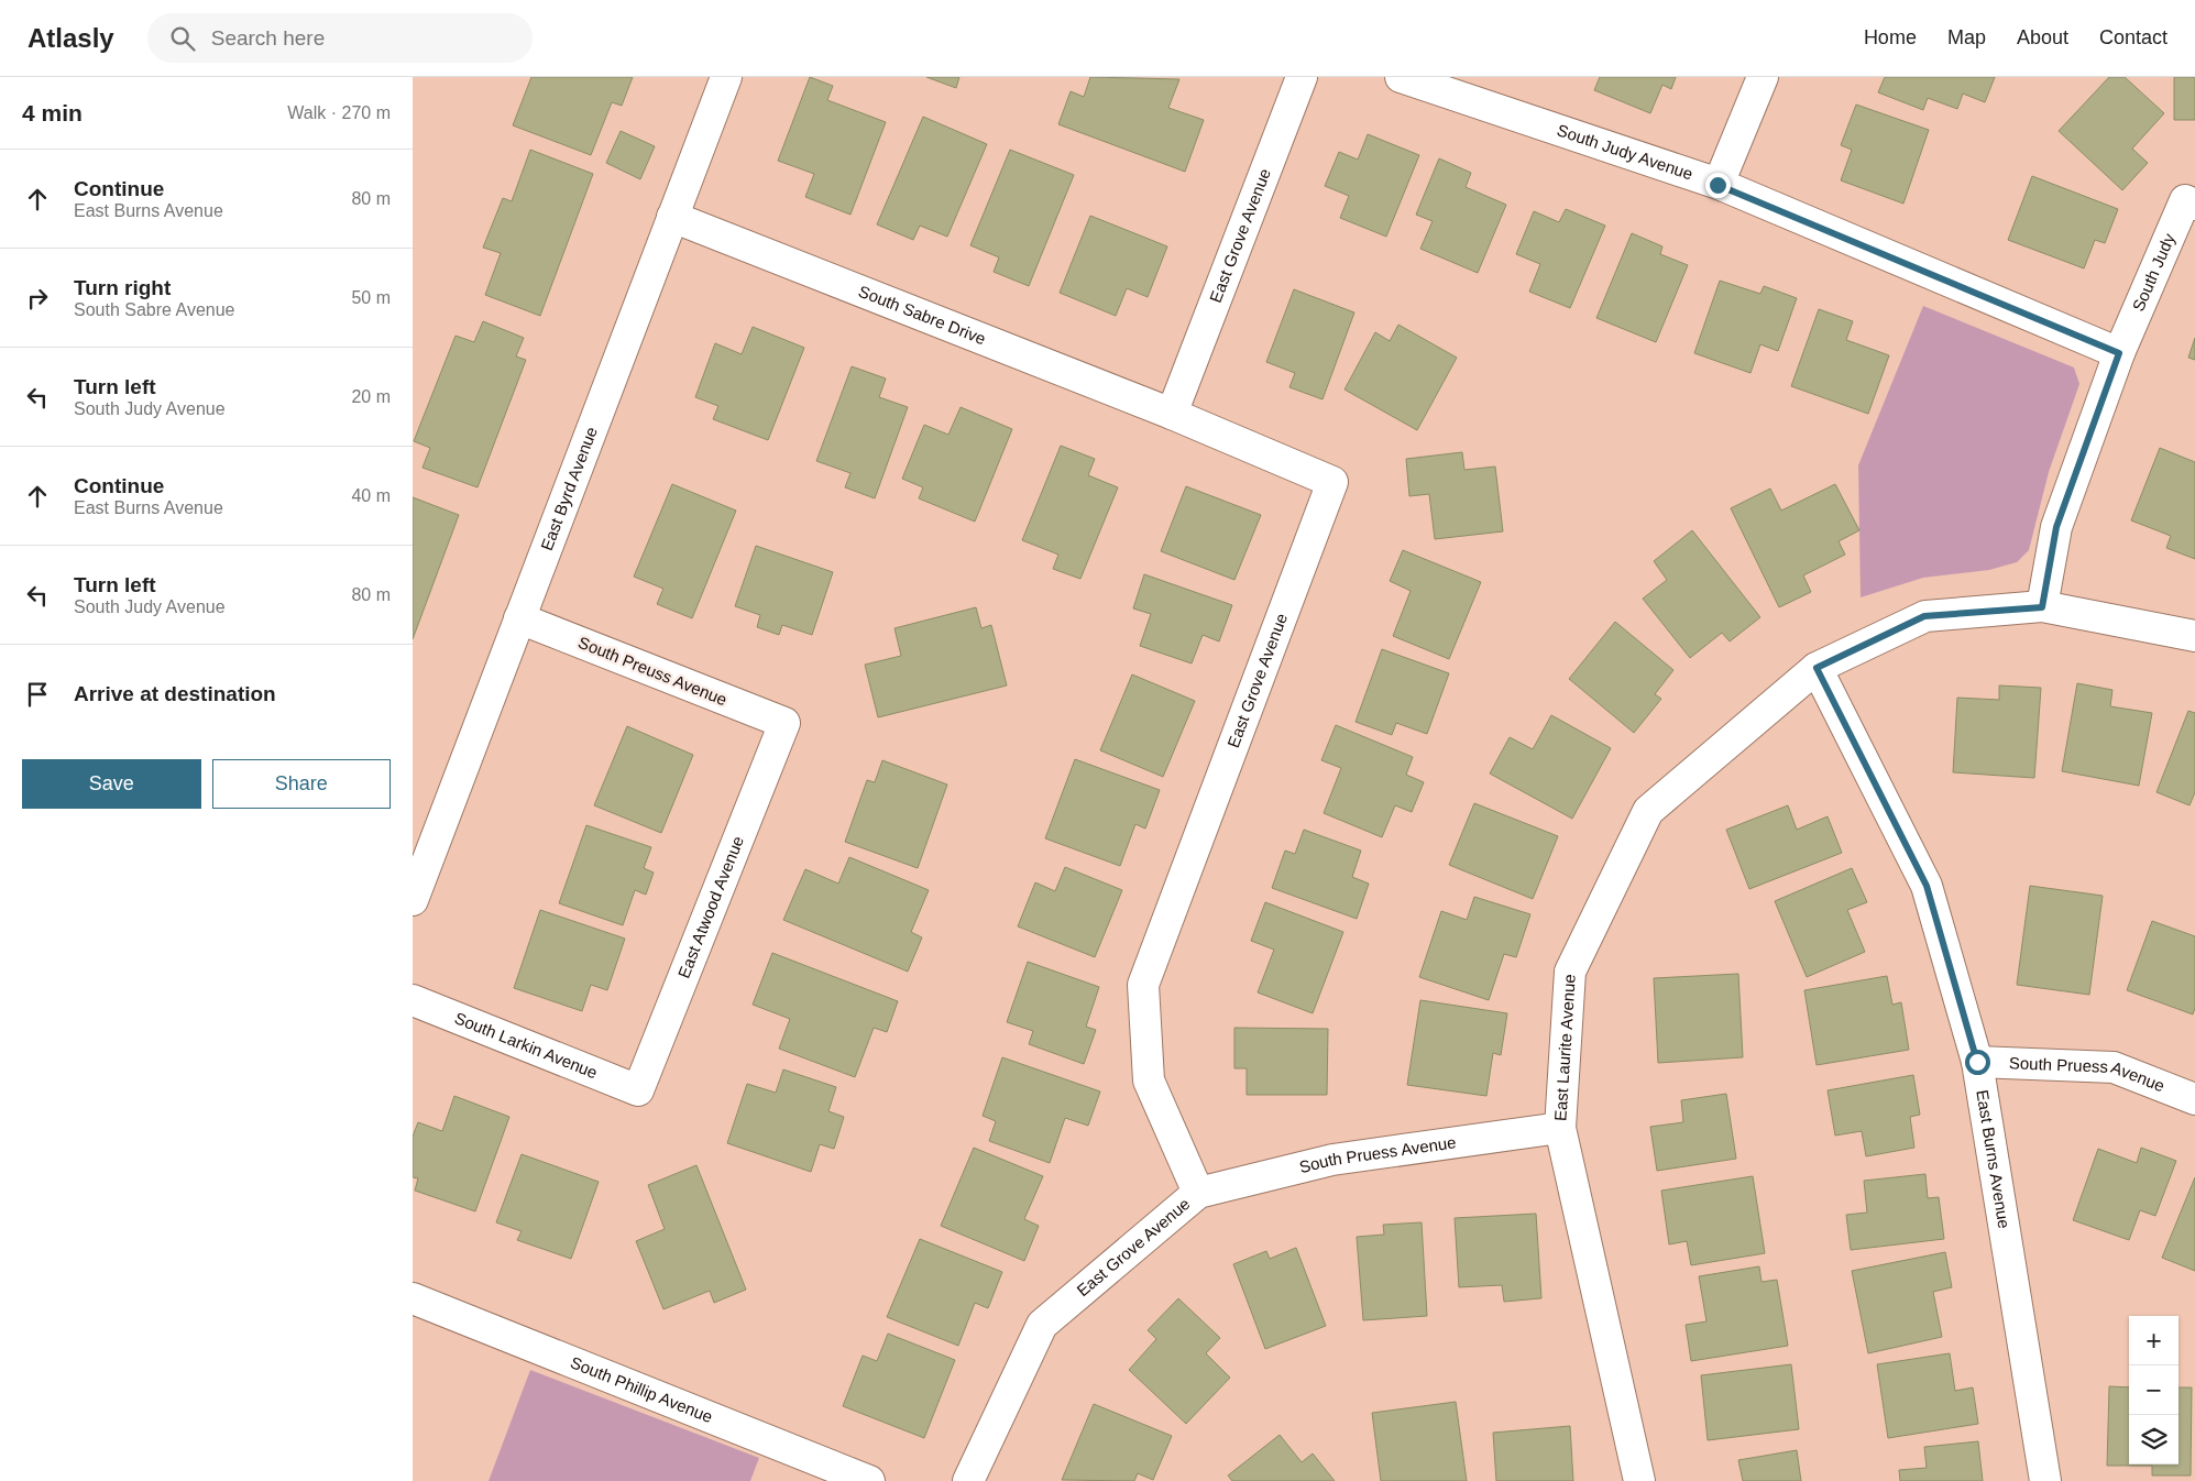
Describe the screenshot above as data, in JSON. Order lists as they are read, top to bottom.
{
  "streets": {
    "street": [
      "South Judy Avenue",
      "East Grove Avenue",
      "South Judy",
      "South Sabre Drive",
      "East Byrd Avenue",
      "South Preuss Avenue",
      "East Atwood Avenue",
      "South Larkin Avenue",
      "East Laurite Avenue",
      "South Pruess Avenue",
      "East Burns Avenue",
      "South Phillip Avenue"
    ]
  },
  "crossings": [
    ["South Judy Avenue", "South Judy"],
    ["East Grove Avenue", "South Sabre Drive"],
    ["East Grove Avenue", "South Pruess Avenue"],
    ["South Sabre Drive", "East Byrd Avenue"],
    ["East Byrd Avenue", "South Preuss Avenue"],
    ["South Preuss Avenue", "East Atwood Avenue"],
    ["East Atwood Avenue", "South Larkin Avenue"],
    ["East Laurite Avenue", "South Pruess Avenue"],
    ["East Laurite Avenue", "East Burns Avenue"],
    ["South Pruess Avenue", "East Burns Avenue"]
  ],
  "page": {
    "header": "Atlasly",
    "search": "Search here",
    "nav": [
      "Home",
      "Map",
      "About",
      "Contact"
    ],
    "heading": ["4 min", "Walk · 270 m"],
    "list": [
      ["Continue", "East Burns Avenue", "80 m"],
      ["Turn right", "South Sabre Avenue", "50 m"],
      ["Turn left", "South Judy Avenue", "20 m"],
      ["Continue", "East Burns Avenue", "40 m"],
      ["Turn left", "South Judy Avenue", "80 m"],
      "Arrive at destination"
    ],
    "buttons": ["Save", "Share"],
    "map_buttons": ["+", "−"]
  }
}
